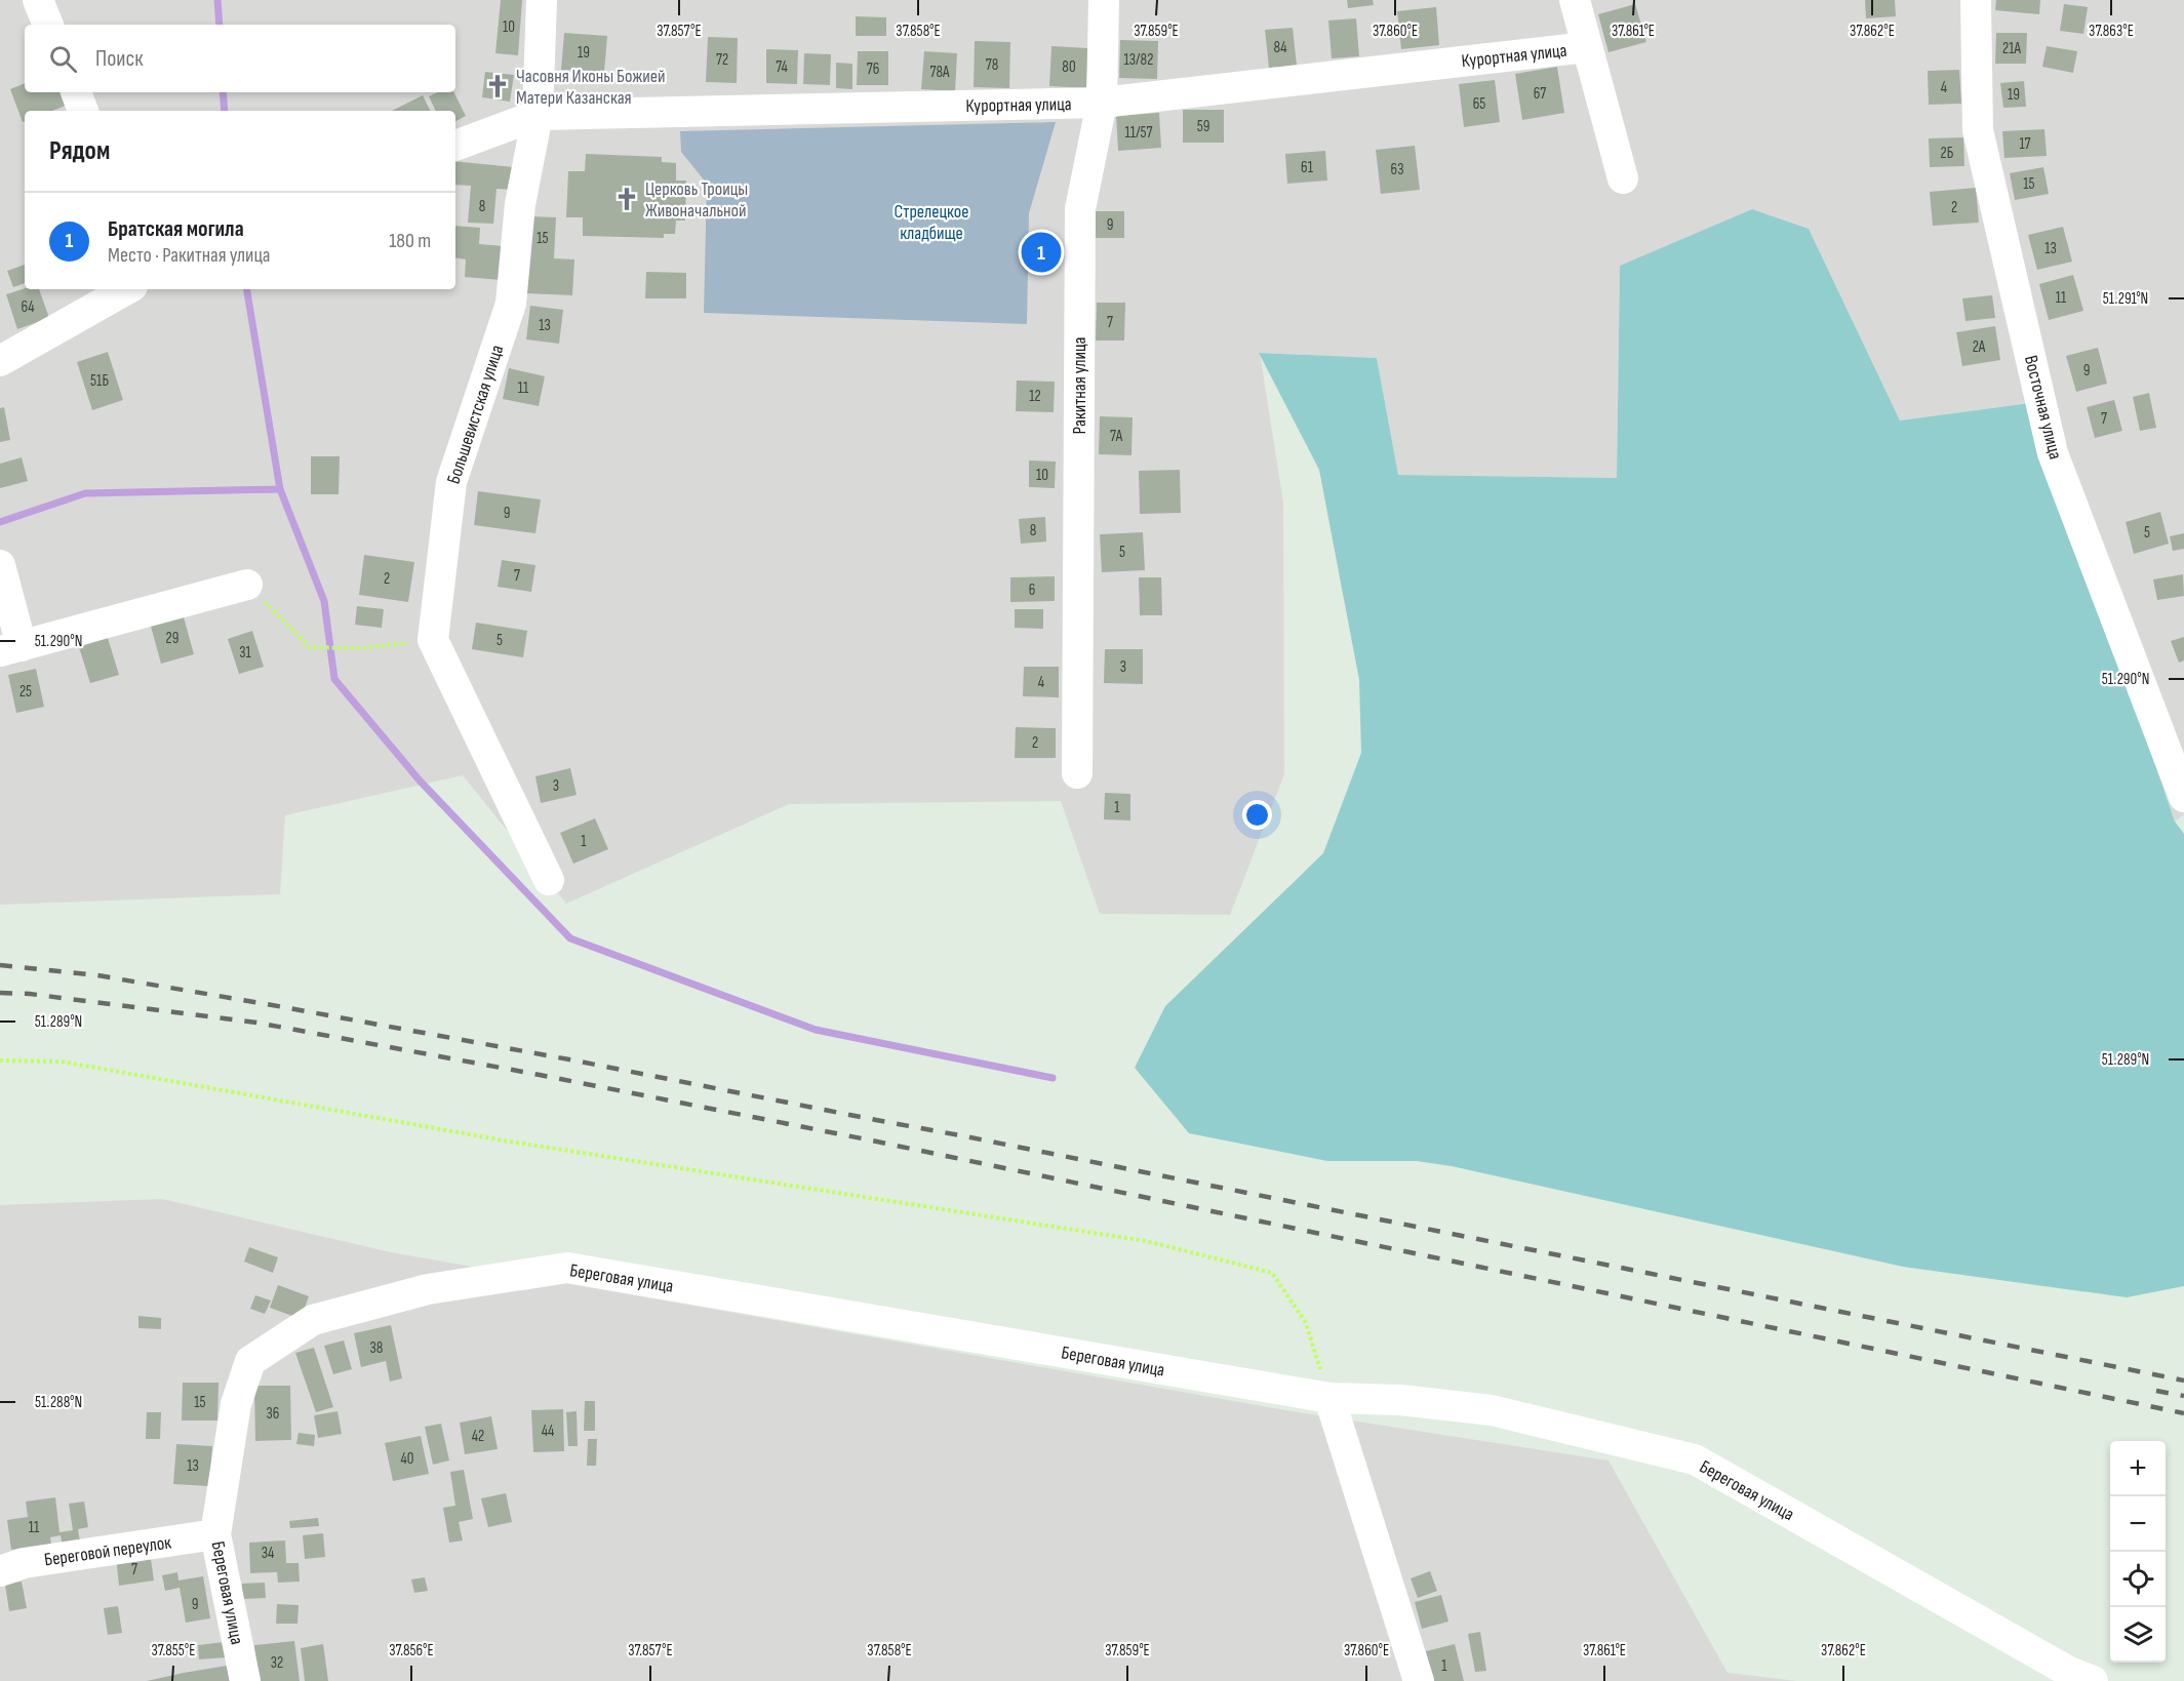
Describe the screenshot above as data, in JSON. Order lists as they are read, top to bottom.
{
  "streets": {
    "street": [
      "Курортная улица",
      "Ракитная улица",
      "Восточная улица",
      "Большевистская улица",
      "Береговая улица",
      "Береговой переулок"
    ]
  },
  "crossings": [
    ["Курортная улица", "Ракитная улица"],
    ["Курортная улица", "Большевистская улица"],
    ["Береговая улица", "Береговой переулок"]
  ],
  "parks": ["Стрелецкое кладбище"],
  "places": {
    "church": ["Часовня Иконы Божией Матери Казанская", "Церковь Троицы Живоначальной"]
  },
  "house_numbers": [
    "10",
    "84",
    "21А",
    "19",
    "72",
    "13/82",
    "78",
    "74",
    "80",
    "76",
    "78А",
    "4",
    "67",
    "19",
    "65",
    "59",
    "11/57",
    "17",
    "2Б",
    "61",
    "63",
    "15",
    "8",
    "2",
    "9",
    "15",
    "13",
    "11",
    "64",
    "7",
    "13",
    "2А",
    "9",
    "51Б",
    "11",
    "12",
    "7",
    "7А",
    "10",
    "9",
    "8",
    "5",
    "5",
    "7",
    "2",
    "6",
    "29",
    "5",
    "31",
    "3",
    "4",
    "25",
    "2",
    "3",
    "1",
    "1",
    "38",
    "15",
    "36",
    "44",
    "42",
    "40",
    "13",
    "11",
    "34",
    "7",
    "9",
    "32",
    "1"
  ],
  "page": {
    "search": "Поиск",
    "heading": "Рядом",
    "list": [
      {
        "mark": "1",
        "name": "Братская могила",
        "note": "Место · Ракитная улица",
        "value": "180 m"
      }
    ],
    "pins": "1",
    "map_buttons": ["+", "−"]
  },
  "coordinates": [
    "37.857°E",
    "37.858°E",
    "37.859°E",
    "37.860°E",
    "37.861°E",
    "37.862°E",
    "37.863°E",
    "51.291°N",
    "51.290°N",
    "51.289°N",
    "51.288°N",
    "37.855°E",
    "37.856°E"
  ]
}
